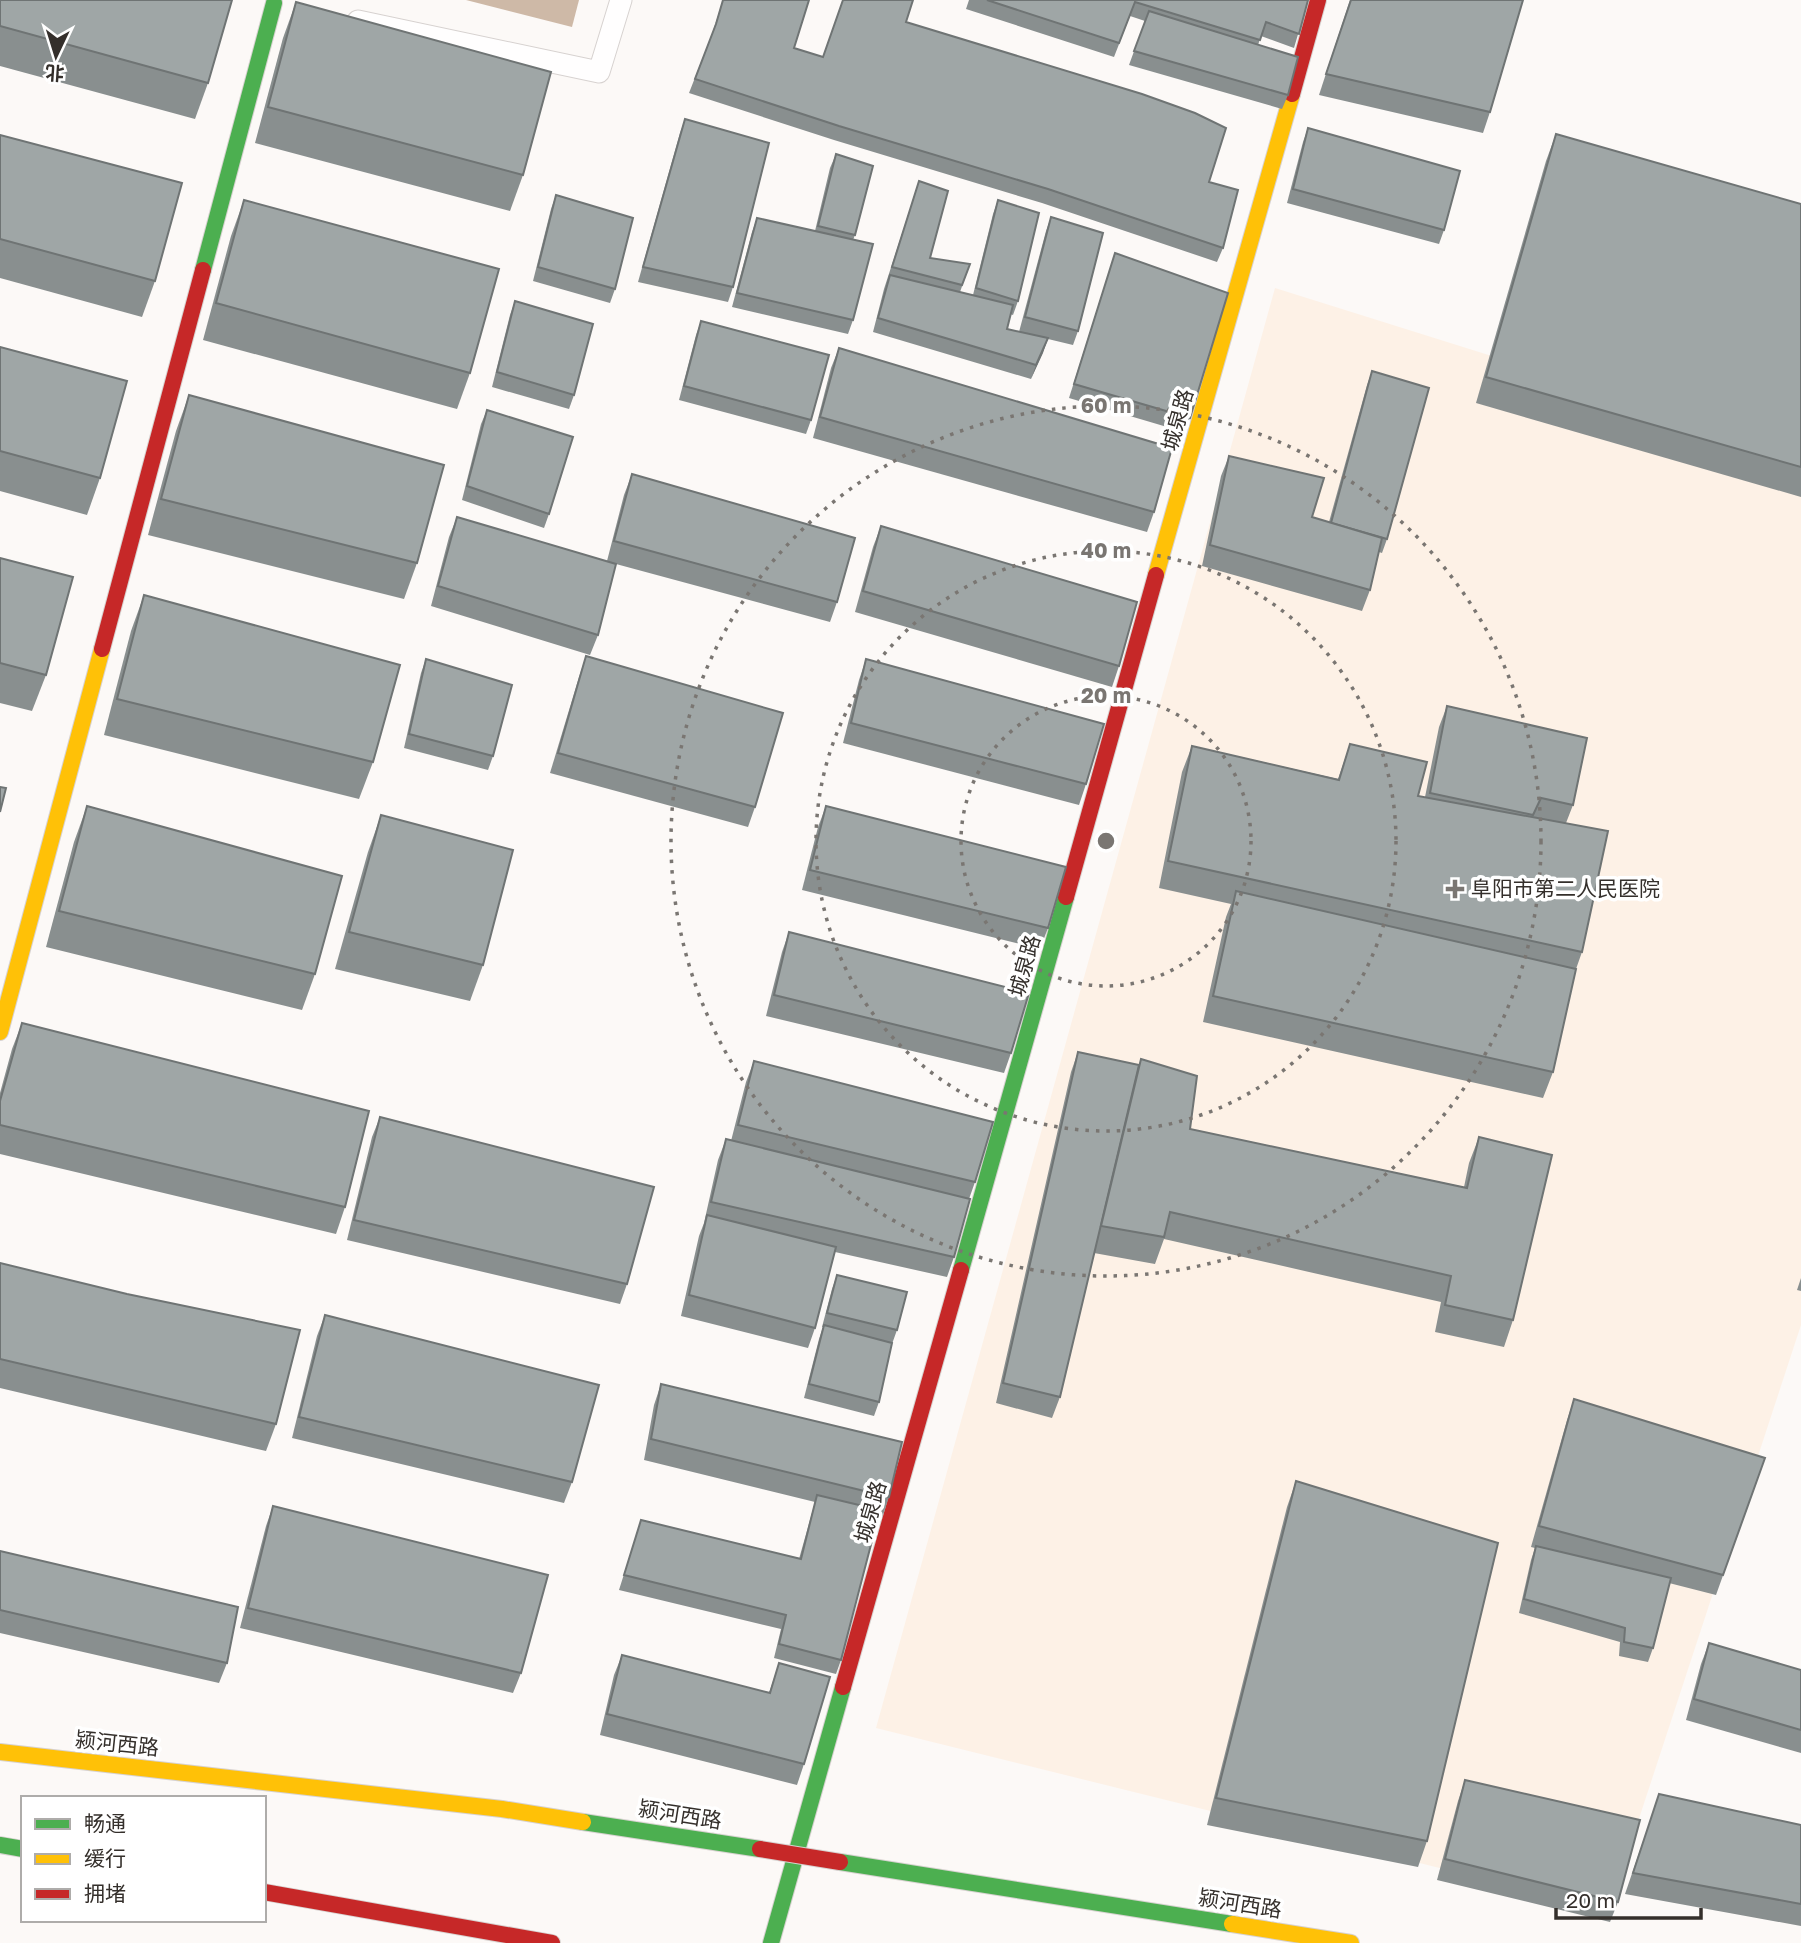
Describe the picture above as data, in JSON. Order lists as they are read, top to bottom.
{
  "streets": {
    "street": ["城泉路", "颍河西路"]
  },
  "places": {
    "health": ["阜阳市第二人民医院"]
  },
  "legend": ["畅通", "缓行", "拥堵"],
  "scale_bar": "20 m",
  "north": "bottom",
  "rings": ["60 m", "40 m", "20 m"]
}
